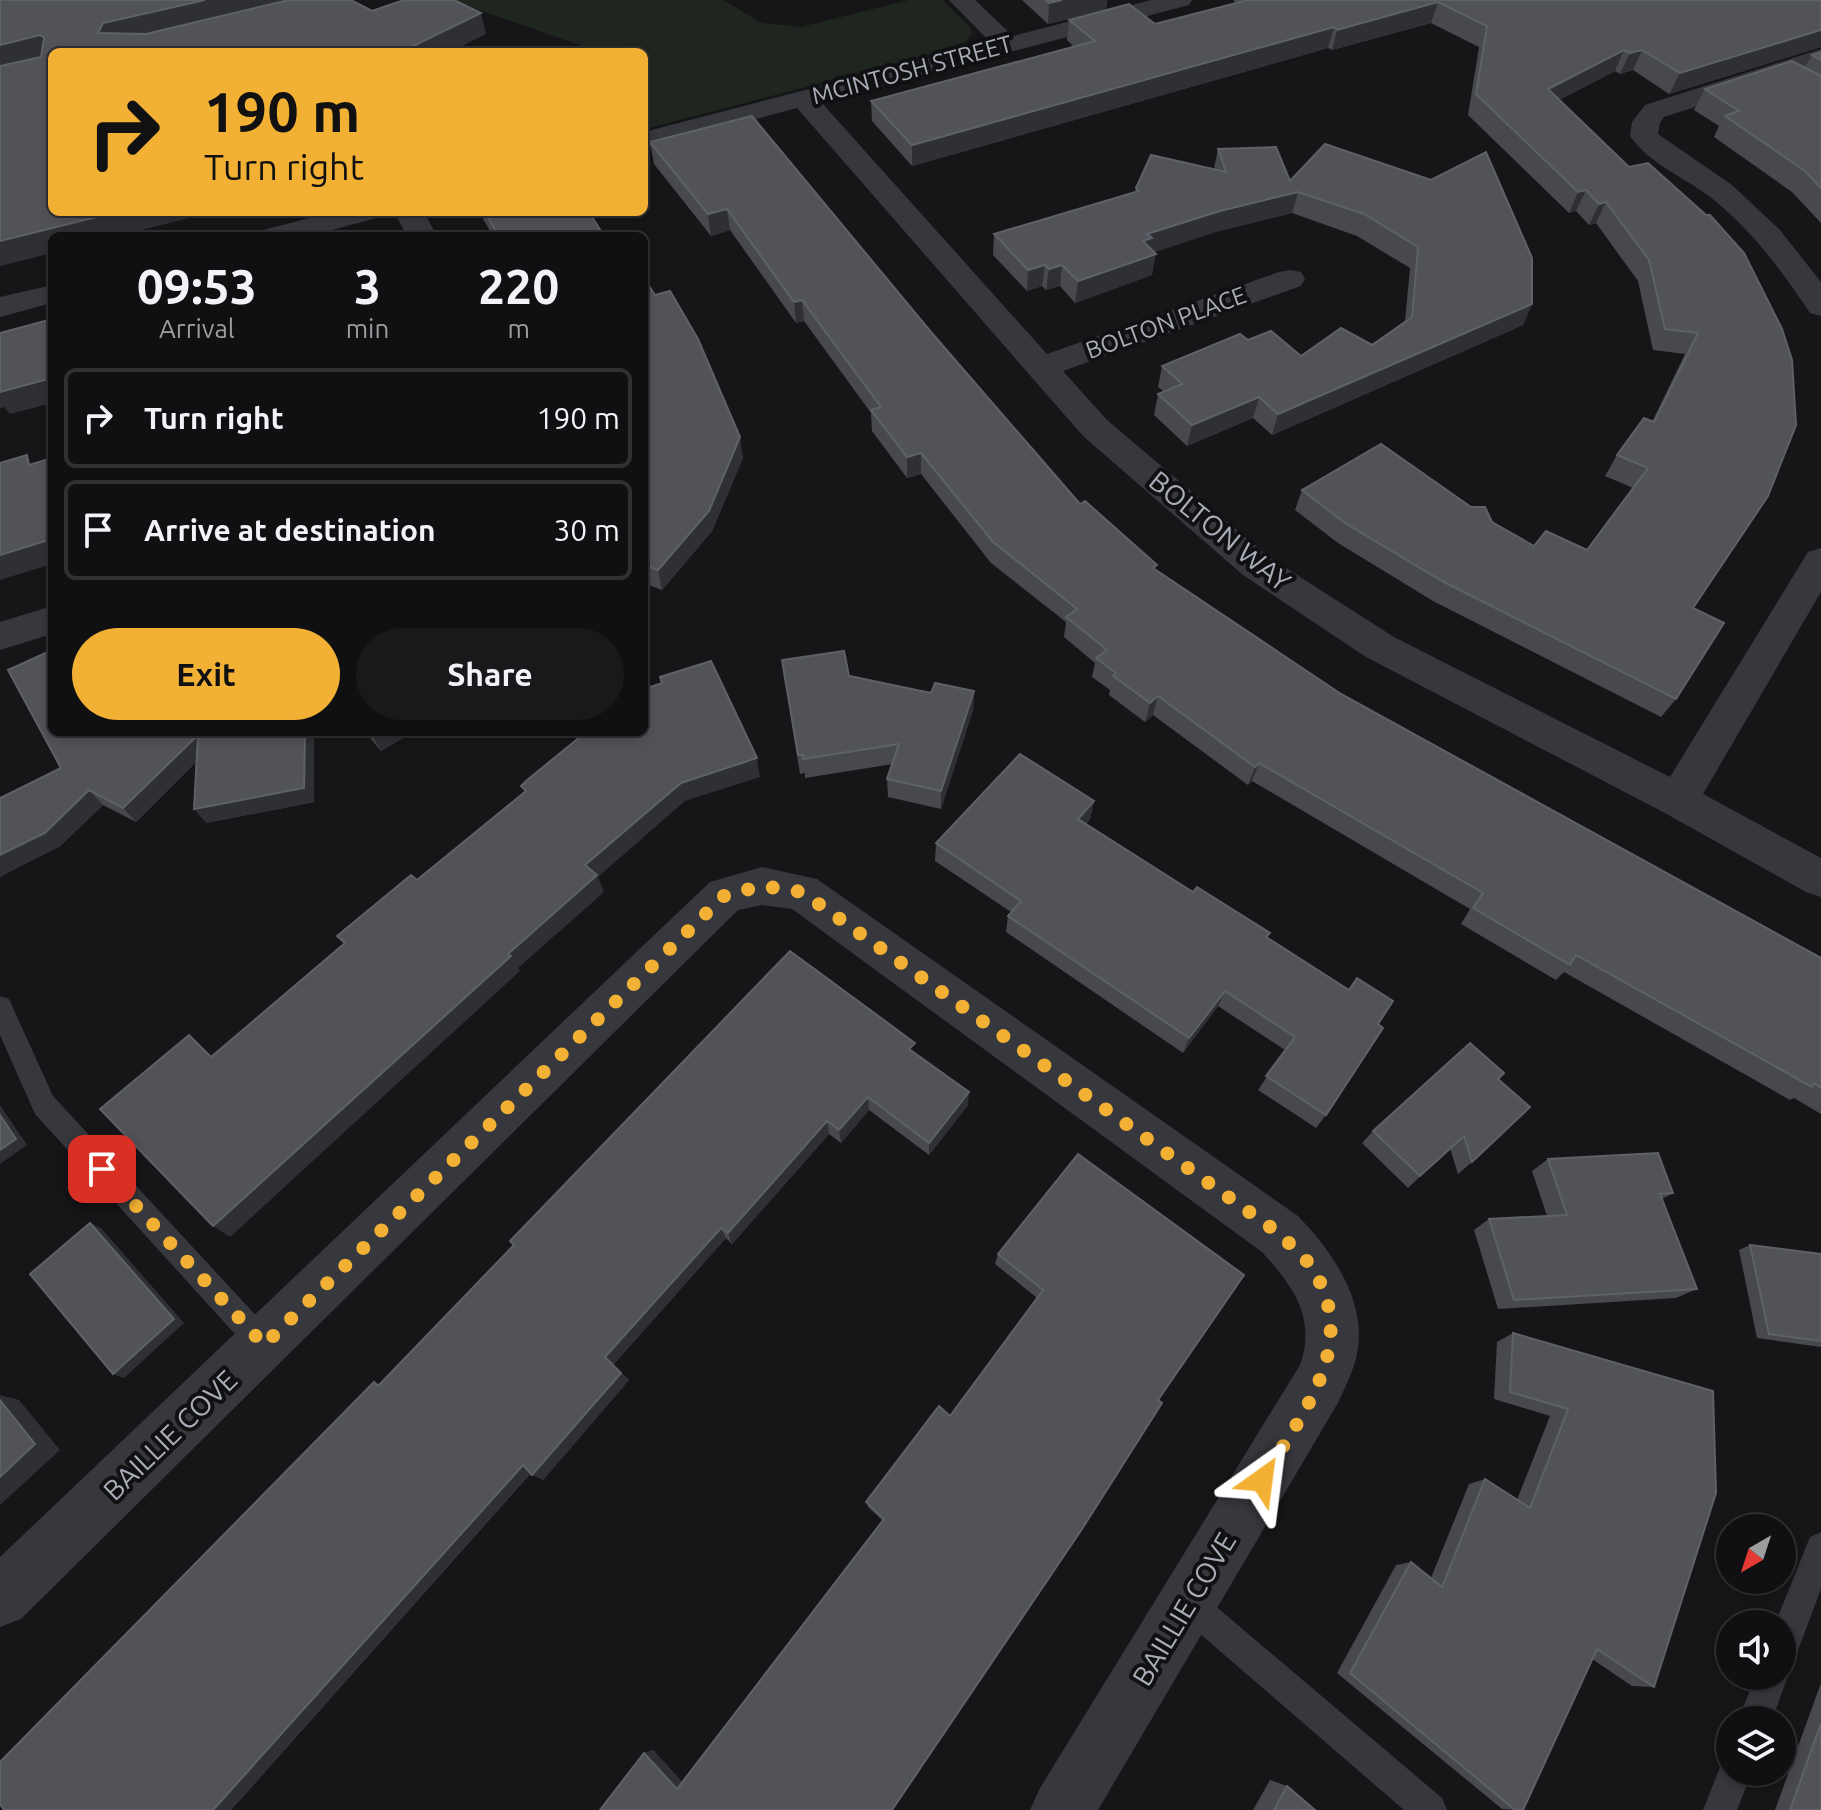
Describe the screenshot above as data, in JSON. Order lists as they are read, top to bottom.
{
  "streets": {
    "street": [
      "MCINTOSH STREET",
      "BOLTON PLACE",
      "BOLTON WAY",
      "BAILLIE COVE"
    ]
  },
  "crossings": [
    ["MCINTOSH STREET", "BOLTON WAY"],
    ["BOLTON PLACE", "BOLTON WAY"]
  ],
  "north": "bottom left",
  "page": {
    "turn": ["190 m", "Turn right"],
    "eta": [
      "09:53",
      "Arrival",
      "3",
      "min",
      "220",
      "m"
    ],
    "list": [
      {
        "name": "Turn right",
        "value": "190 m"
      },
      {
        "name": "Arrive at destination",
        "value": "30 m"
      }
    ],
    "buttons": ["Exit", "Share"]
  }
}
